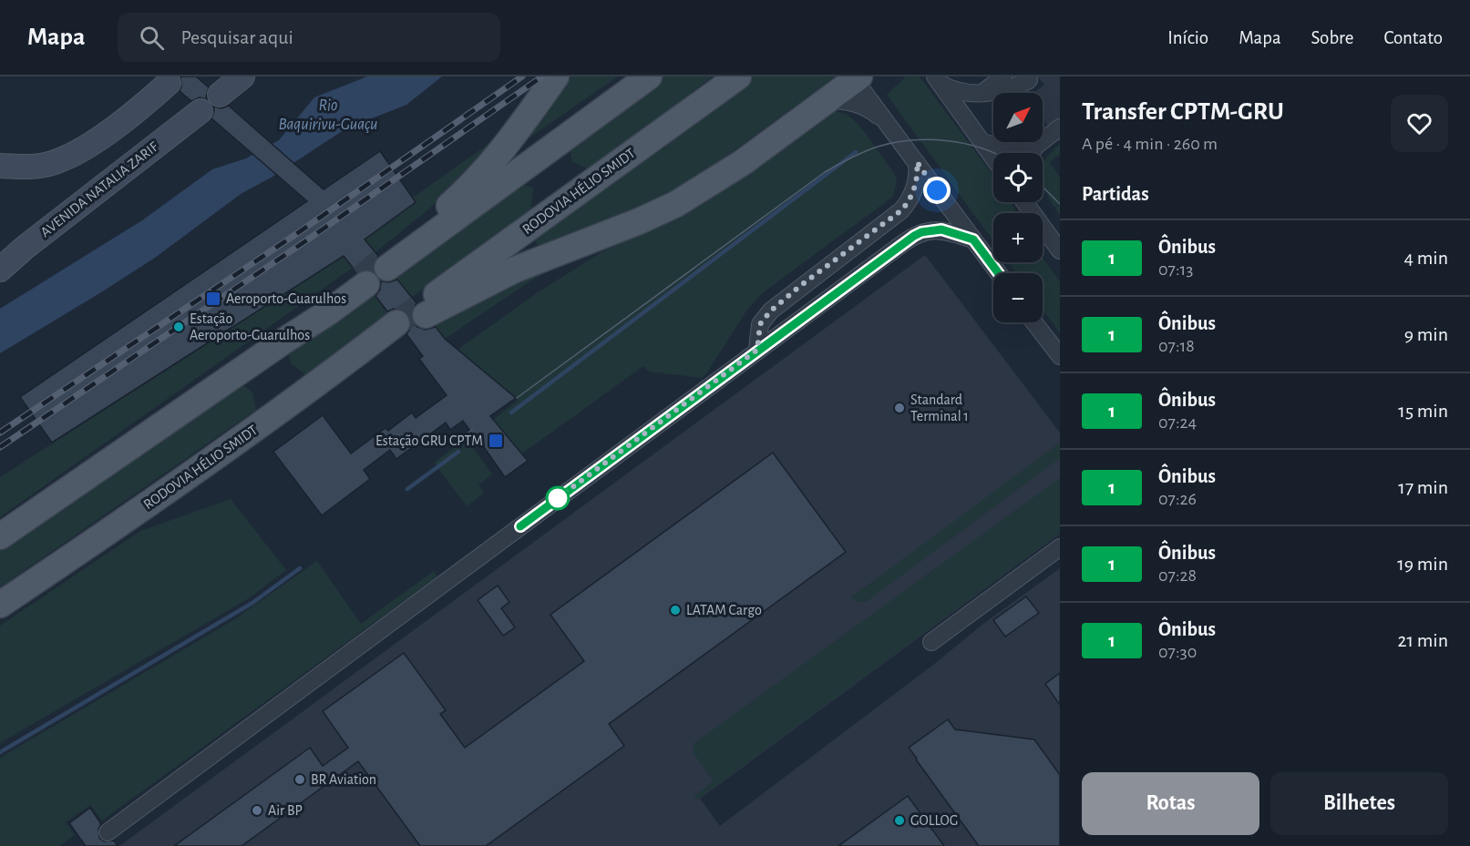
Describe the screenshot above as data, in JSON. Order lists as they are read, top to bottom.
{
  "streets": {
    "main road": ["AVENIDA NATALIA ZARIF", "RODOVIA HÉLIO SMIDT"]
  },
  "water": ["Rio Baquirivu-Guaçu"],
  "places": {
    "transit": ["Aeroporto-Guarulhos", "Estação GRU CPTM"],
    "other": [
      "Estação Aeroporto-Guarulhos",
      "Standard Terminal 1",
      "LATAM Cargo",
      "BR Aviation",
      "Air BP",
      "GOLLOG"
    ]
  },
  "lines": ["bus line 1"],
  "north": "top right",
  "page": {
    "header": "Mapa",
    "search": "Pesquisar aqui",
    "nav": [
      "Início",
      "Mapa",
      "Sobre",
      "Contato"
    ],
    "heading": [
      ["Transfer CPTM-GRU", "A pé · 4 min · 260 m"],
      "Partidas"
    ],
    "map_buttons": ["+", "−"],
    "list": [
      {
        "mark": "1",
        "name": "Ônibus",
        "note": "07:13",
        "value": "4 min"
      },
      {
        "mark": "1",
        "name": "Ônibus",
        "note": "07:18",
        "value": "9 min"
      },
      {
        "mark": "1",
        "name": "Ônibus",
        "note": "07:24",
        "value": "15 min"
      },
      {
        "mark": "1",
        "name": "Ônibus",
        "note": "07:26",
        "value": "17 min"
      },
      {
        "mark": "1",
        "name": "Ônibus",
        "note": "07:28",
        "value": "19 min"
      },
      {
        "mark": "1",
        "name": "Ônibus",
        "note": "07:30",
        "value": "21 min"
      }
    ],
    "buttons": ["Rotas", "Bilhetes"]
  }
}
